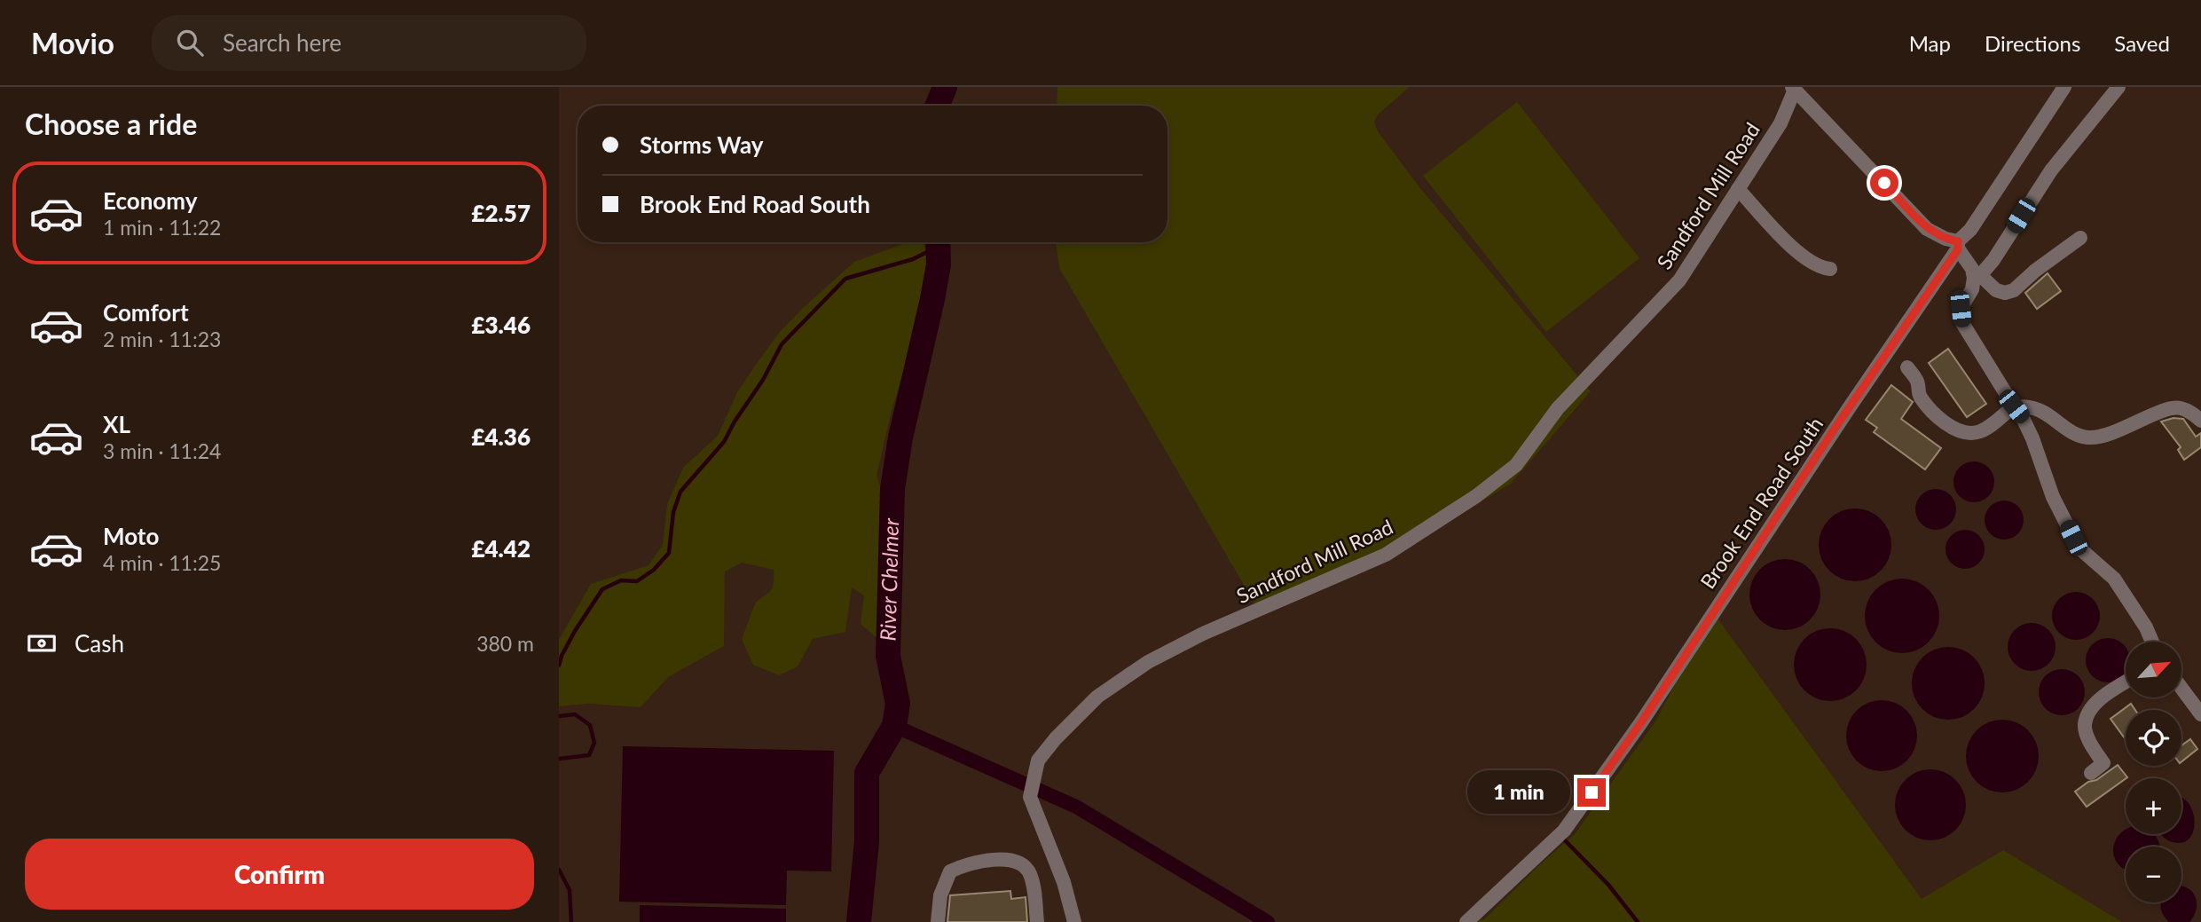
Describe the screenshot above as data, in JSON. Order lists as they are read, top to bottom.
{
  "streets": {
    "street": ["Sandford Mill Road", "Brook End Road South"]
  },
  "water": ["River Chelmer"],
  "north": "top right",
  "page": {
    "header": "Movio",
    "search": "Search here",
    "nav": ["Map", "Directions", "Saved"],
    "heading": "Choose a ride",
    "banner": ["Storms Way", "Brook End Road South"],
    "list": [
      {
        "name": "Economy",
        "note": "1 min · 11:22",
        "value": "£2.57"
      },
      {
        "name": "Comfort",
        "note": "2 min · 11:23",
        "value": "£3.46"
      },
      {
        "name": "XL",
        "note": "3 min · 11:24",
        "value": "£4.36"
      },
      {
        "name": "Moto",
        "note": "4 min · 11:25",
        "value": "£4.42"
      }
    ],
    "pay": ["Cash", "380 m"],
    "map_buttons": ["+", "−"],
    "bubble": "1 min",
    "buttons": "Confirm"
  }
}
